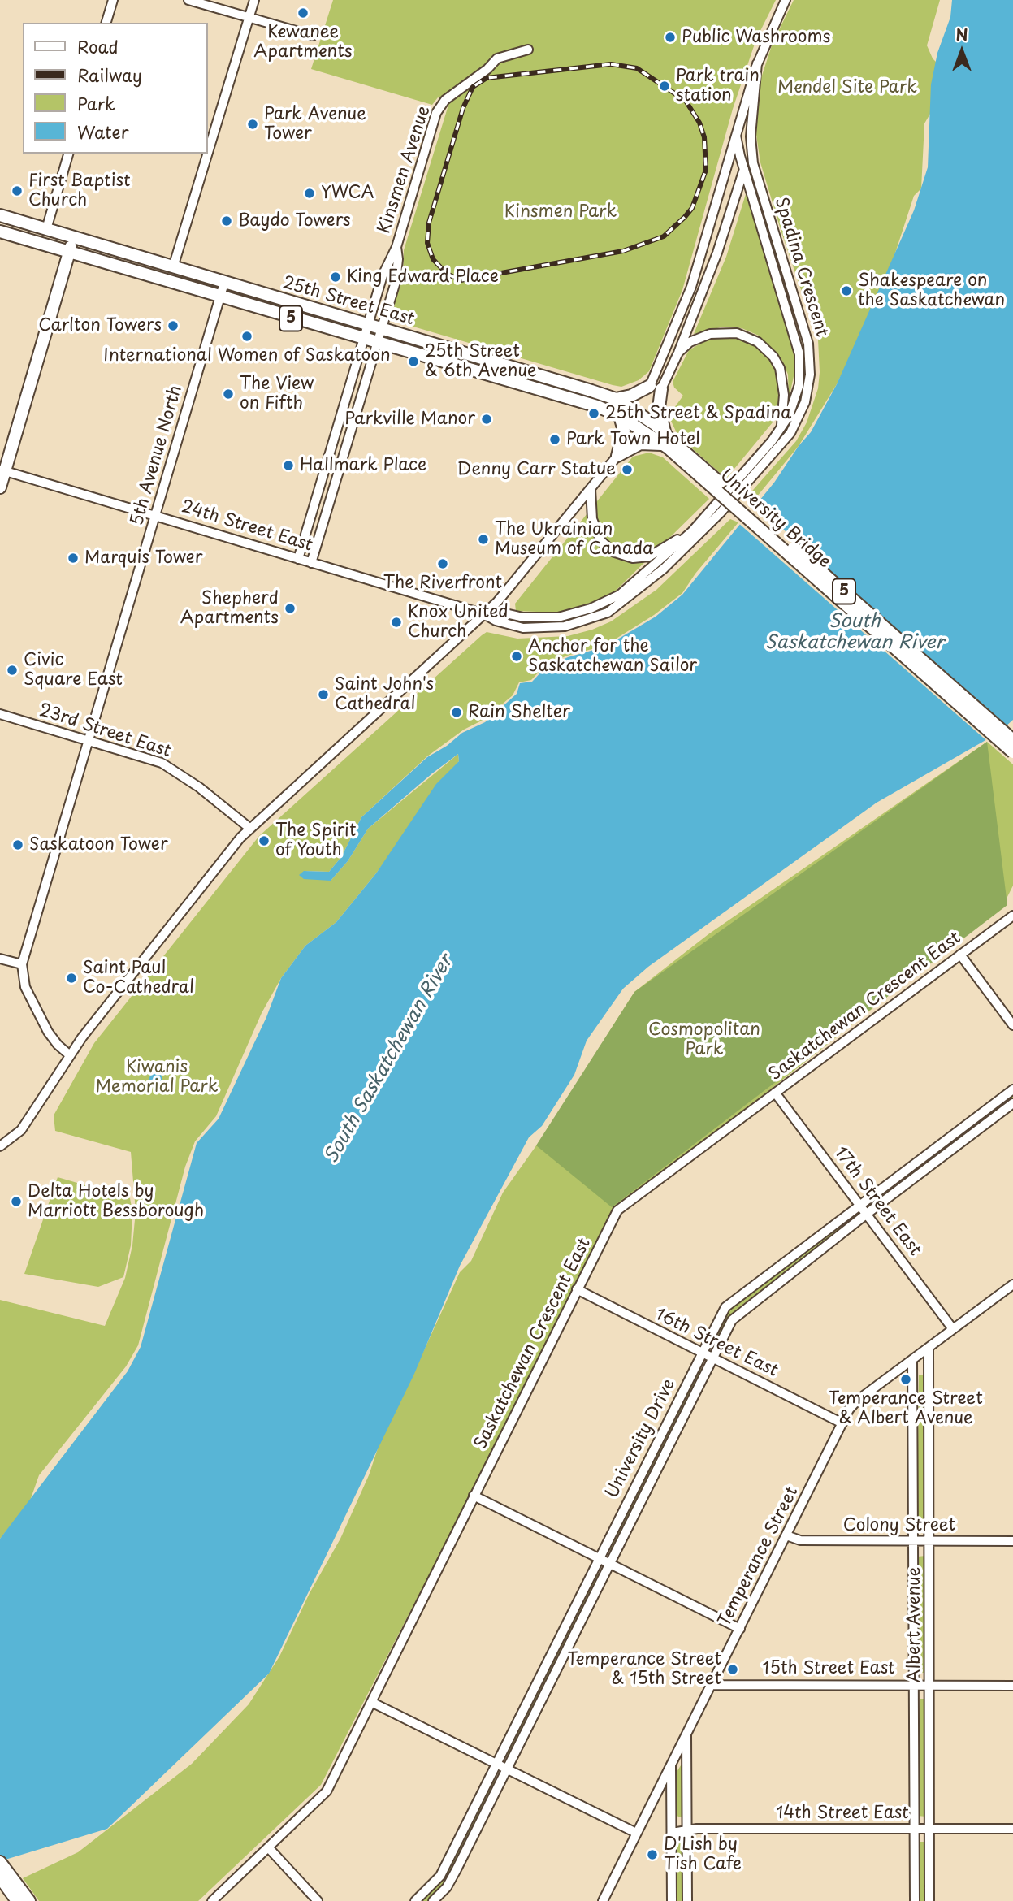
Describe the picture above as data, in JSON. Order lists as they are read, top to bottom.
{
  "streets": {
    "main road": ["25th Street East", "5", "University Bridge"],
    "street": [
      "Kinsmen Avenue",
      "Spadina Crescent",
      "5th Avenue North",
      "24th Street East",
      "23rd Street East",
      "Saskatchewan Crescent East",
      "17th Street East",
      "16th Street East",
      "University Drive",
      "Colony Street",
      "Temperance Street",
      "Albert Avenue",
      "15th Street East",
      "14th Street East"
    ]
  },
  "crossings": [
    ["Kinsmen Avenue", "25th Street East"],
    ["Kinsmen Avenue", "24th Street East"],
    ["Spadina Crescent", "24th Street East"],
    ["25th Street East", "5th Avenue North"],
    ["25th Street East", "University Bridge"],
    ["5th Avenue North", "24th Street East"],
    ["5th Avenue North", "23rd Street East"],
    ["Saskatchewan Crescent East", "17th Street East"],
    ["Saskatchewan Crescent East", "16th Street East"],
    ["17th Street East", "University Drive"],
    ["17th Street East", "Temperance Street"],
    ["16th Street East", "University Drive"],
    ["16th Street East", "Temperance Street"],
    ["Colony Street", "Temperance Street"],
    ["Colony Street", "Albert Avenue"],
    ["Temperance Street", "Albert Avenue"],
    ["Temperance Street", "15th Street East"],
    ["Albert Avenue", "15th Street East"],
    ["Albert Avenue", "14th Street East"]
  ],
  "water": ["South Saskatchewan River"],
  "parks": [
    "Mendel Site Park",
    "Kinsmen Park",
    "Cosmopolitan Park",
    "Kiwanis Memorial Park"
  ],
  "places": [
    "Kewanee Apartments",
    "Public Washrooms",
    "Park train station",
    "Park Avenue Tower",
    "First Baptist Church",
    "YWCA",
    "Baydo Towers",
    "King Edward Place",
    "Shakespeare on the Saskatchewan",
    "Carlton Towers",
    "International Women of Saskatoon",
    "25th Street & 6th Avenue",
    "The View on Fifth",
    "25th Street & Spadina",
    "Parkville Manor",
    "Park Town Hotel",
    "Hallmark Place",
    "Denny Carr Statue",
    "The Ukrainian Museum of Canada",
    "Marquis Tower",
    "The Riverfront",
    "Shepherd Apartments",
    "Knox United Church",
    "Anchor for the Saskatchewan Sailor",
    "Civic Square East",
    "Saint John's Cathedral",
    "Rain Shelter",
    "The Spirit of Youth",
    "Saskatoon Tower",
    "Saint Paul Co-Cathedral",
    "Delta Hotels by Marriott Bessborough",
    "Temperance Street & Albert Avenue",
    "Temperance Street & 15th Street",
    "D'Lish by Tish Cafe"
  ],
  "legend": [
    "Road",
    "Railway",
    "Park",
    "Water"
  ],
  "north": "top"
}
